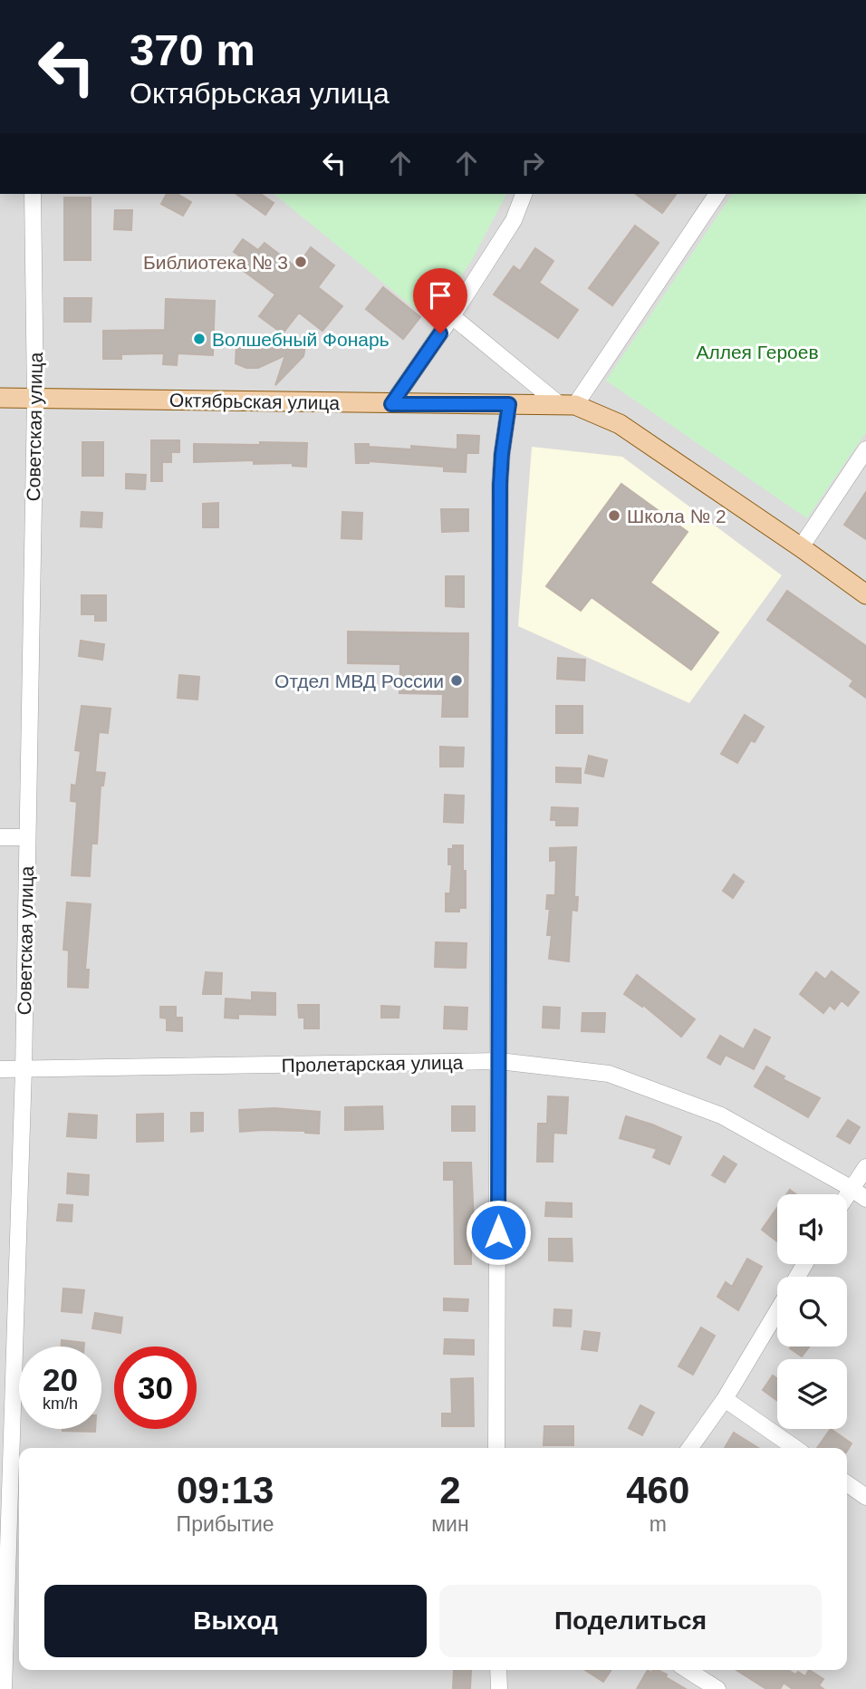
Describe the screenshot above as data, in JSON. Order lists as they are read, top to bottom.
{
  "streets": {
    "main road": ["Октябрьская улица"],
    "street": ["Советская улица", "Пролетарская улица"]
  },
  "crossings": [
    ["Октябрьская улица", "Советская улица"],
    ["Советская улица", "Пролетарская улица"]
  ],
  "parks": ["Аллея Героев"],
  "places": [
    "Библиотека № 3",
    "Волшебный Фонарь",
    "Школа № 2",
    "Отдел МВД России"
  ],
  "page": {
    "turn": ["370 m", "Октябрьская улица"],
    "speed": "20 km/h",
    "limit": "30",
    "eta": [
      "09:13",
      "Прибытие",
      "2",
      "мин",
      "460",
      "m"
    ],
    "buttons": ["Выход", "Поделиться"]
  }
}
